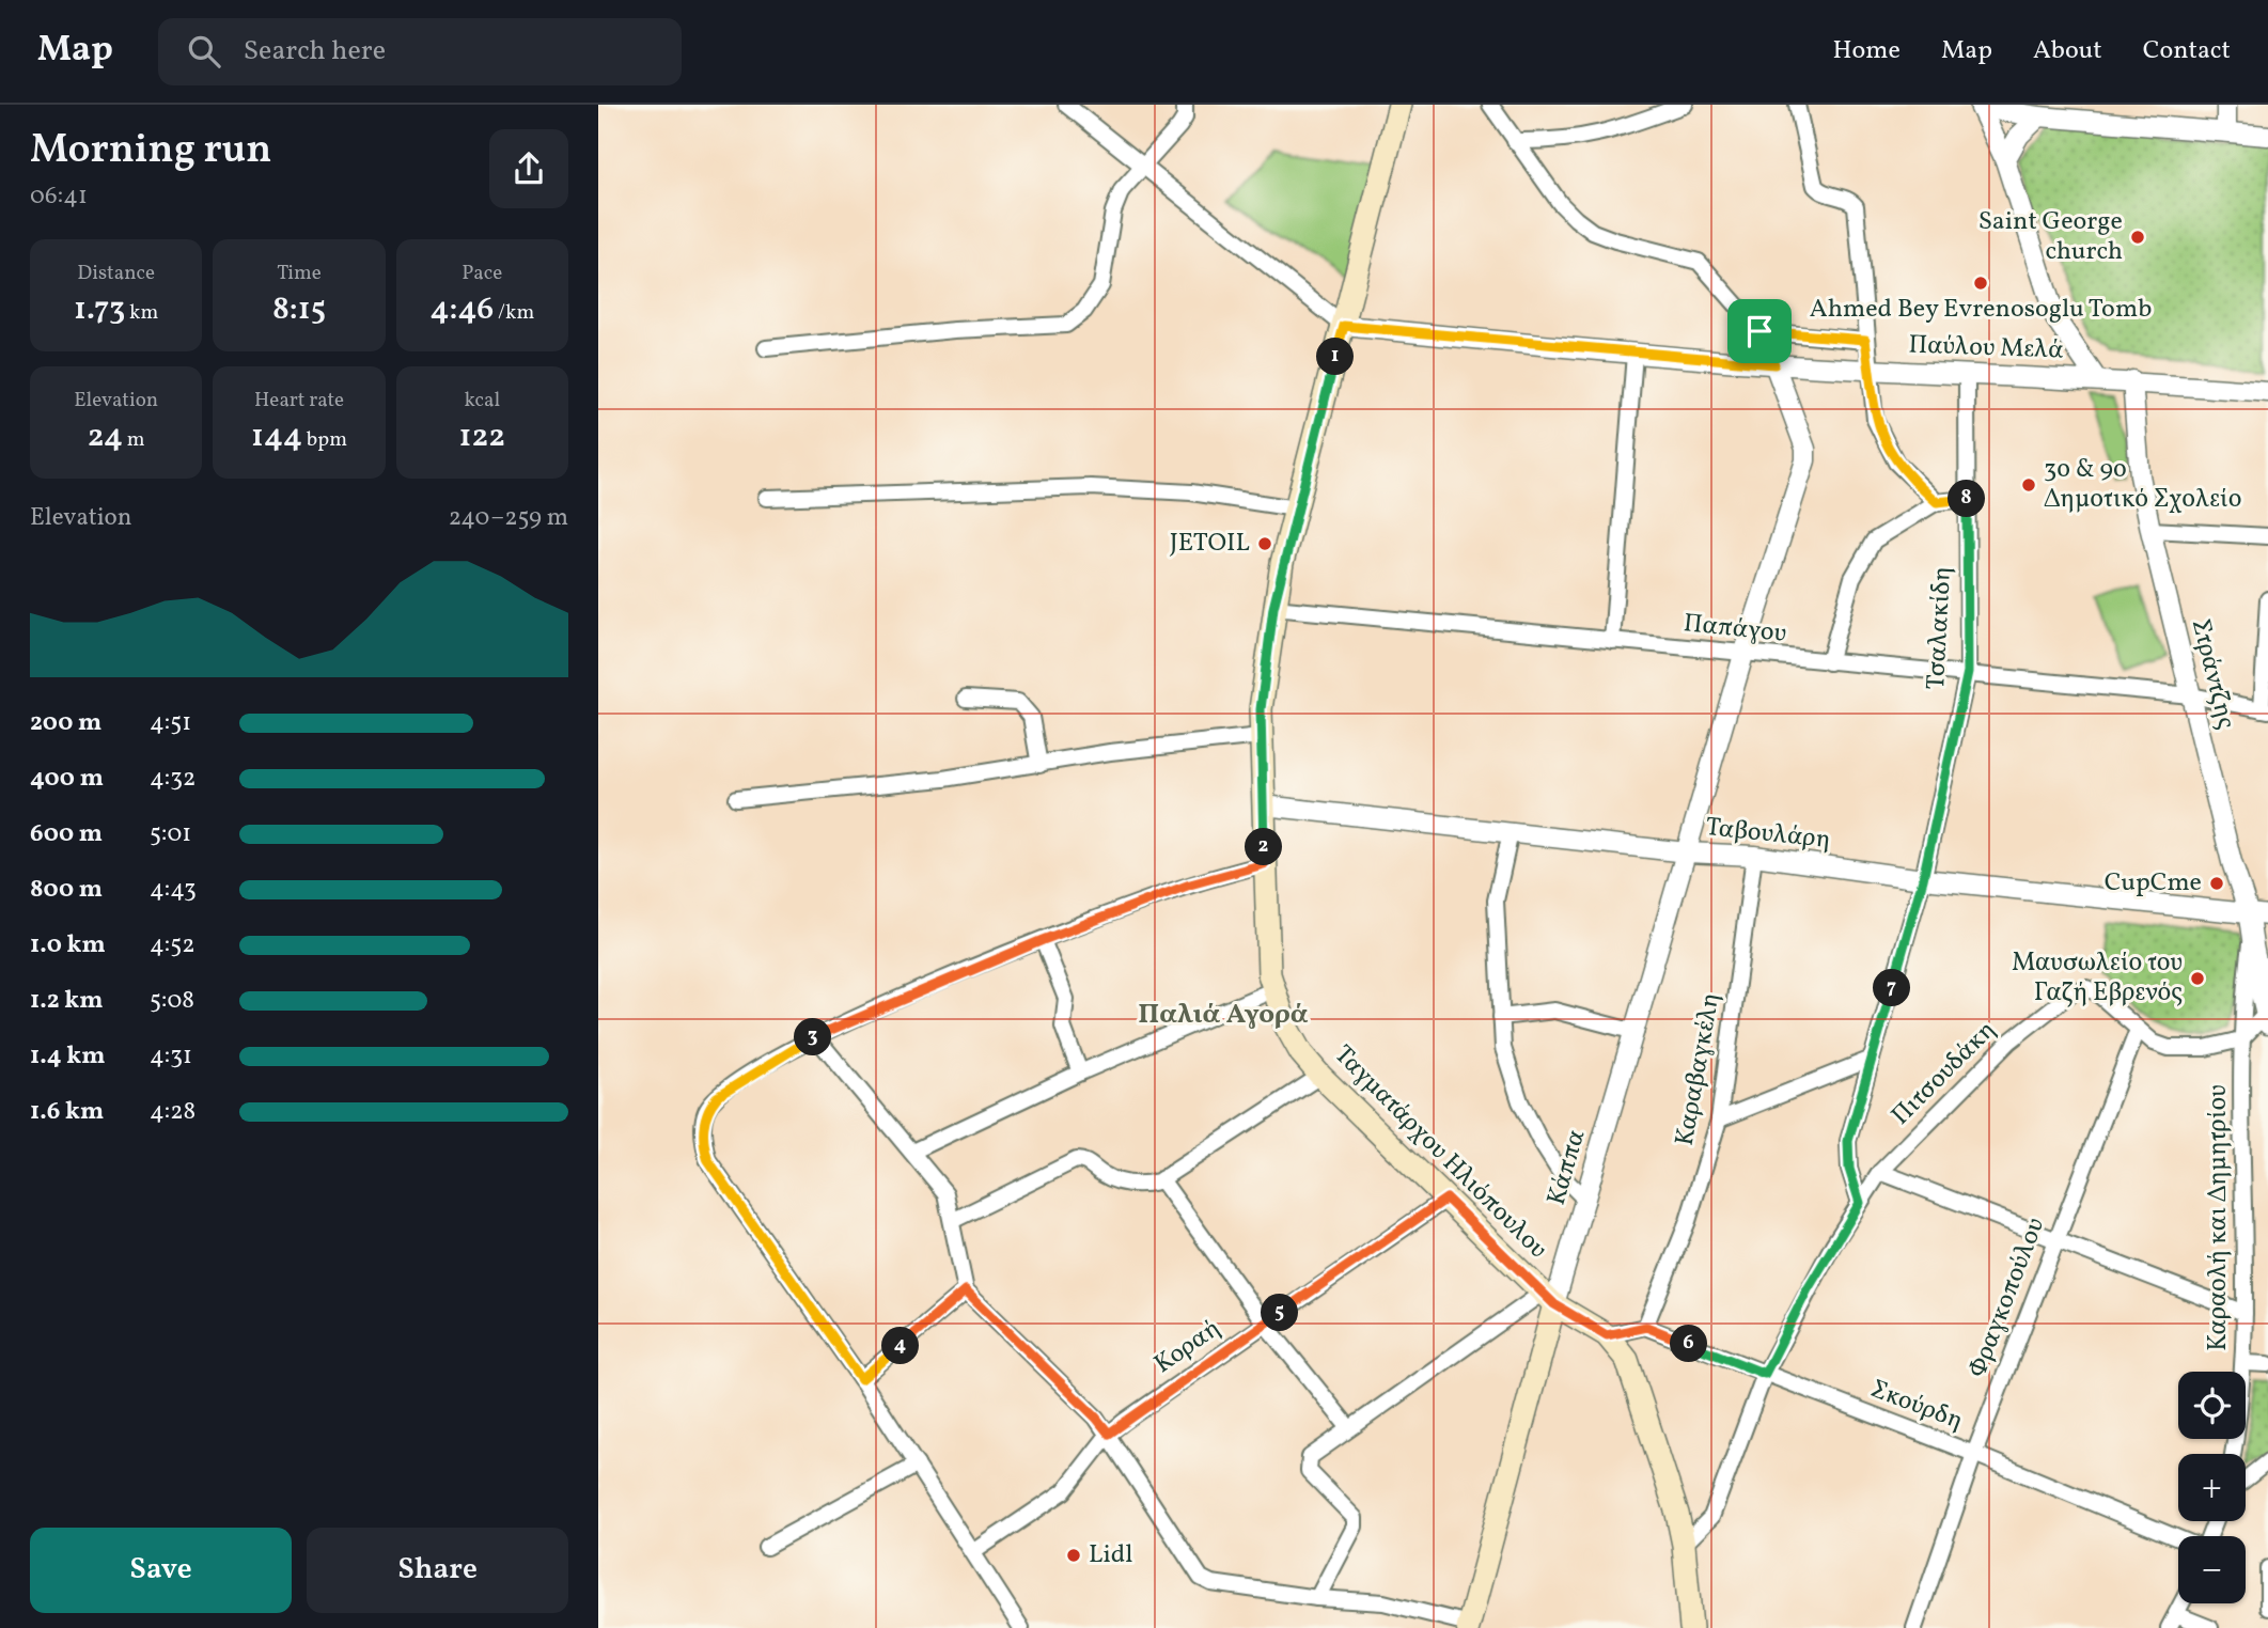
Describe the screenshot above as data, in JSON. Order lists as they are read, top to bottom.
{
  "streets": {
    "main road": ["Ταγματάρχου Ηλιόπουλου", "Κάππα"],
    "street": [
      "Παύλου Μελά",
      "Τσαλακίδη",
      "Παπάγου",
      "Στράντζης",
      "Ταβουλάρη",
      "Καραβαγκέλη",
      "Πιτσουδάκη",
      "Καραολή και Δημητρίου",
      "Φραγκοπούλου",
      "Κοραή",
      "Σκούρδη"
    ]
  },
  "crossings": [
    ["Παύλου Μελά", "Τσαλακίδη"],
    ["Παύλου Μελά", "Στράντζης"],
    ["Παύλου Μελά", "Ταγματάρχου Ηλιόπουλου"],
    ["Παύλου Μελά", "Κάππα"],
    ["Τσαλακίδη", "Παπάγου"],
    ["Τσαλακίδη", "Ταβουλάρη"],
    ["Τσαλακίδη", "Πιτσουδάκη"],
    ["Παπάγου", "Στράντζης"],
    ["Παπάγου", "Ταγματάρχου Ηλιόπουλου"],
    ["Παπάγου", "Κάππα"],
    ["Στράντζης", "Ταβουλάρη"],
    ["Στράντζης", "Καραολή και Δημητρίου"],
    ["Ταβουλάρη", "Καραβαγκέλη"],
    ["Ταβουλάρη", "Ταγματάρχου Ηλιόπουλου"],
    ["Ταβουλάρη", "Κάππα"],
    ["Καραβαγκέλη", "Σκούρδη"],
    ["Πιτσουδάκη", "Ταγματάρχου Ηλιόπουλου"],
    ["Πιτσουδάκη", "Καραολή και Δημητρίου"],
    ["Πιτσουδάκη", "Φραγκοπούλου"],
    ["Πιτσουδάκη", "Σκούρδη"],
    ["Ταγματάρχου Ηλιόπουλου", "Κάππα"],
    ["Ταγματάρχου Ηλιόπουλου", "Κοραή"],
    ["Φραγκοπούλου", "Σκούρδη"]
  ],
  "districts": ["Παλιά Αγορά"],
  "places": [
    "Saint George church",
    "Ahmed Bey Evrenosoglu Tomb",
    "3ο & 9ο Δημοτικό Σχολείο",
    "JETOIL",
    "CupCme",
    "Μαυσωλείο του Γαζή Εβρενός",
    "Lidl"
  ],
  "page": {
    "header": "Map",
    "search": "Search here",
    "nav": [
      "Home",
      "Map",
      "About",
      "Contact"
    ],
    "heading": ["Morning run", "06:41"],
    "stats": [
      ["Distance", "1.73 km"],
      ["Time", "8:15"],
      ["Pace", "4:46 /km"],
      ["Elevation", "24 m"],
      ["Heart rate", "144 bpm"],
      ["kcal", "122"]
    ],
    "pins": [
      "1",
      "8",
      "2",
      "7",
      "3",
      "5",
      "6",
      "4"
    ],
    "chart": ["Elevation", "240–259 m"],
    "list": [
      {
        "name": "200 m",
        "note": "4:51"
      },
      {
        "name": "400 m",
        "note": "4:32"
      },
      {
        "name": "600 m",
        "note": "5:01"
      },
      {
        "name": "800 m",
        "note": "4:43"
      },
      {
        "name": "1.0 km",
        "note": "4:52"
      },
      {
        "name": "1.2 km",
        "note": "5:08"
      },
      {
        "name": "1.4 km",
        "note": "4:31"
      },
      {
        "name": "1.6 km",
        "note": "4:28"
      }
    ],
    "map_buttons": ["+", "−"],
    "buttons": ["Save", "Share"]
  }
}
